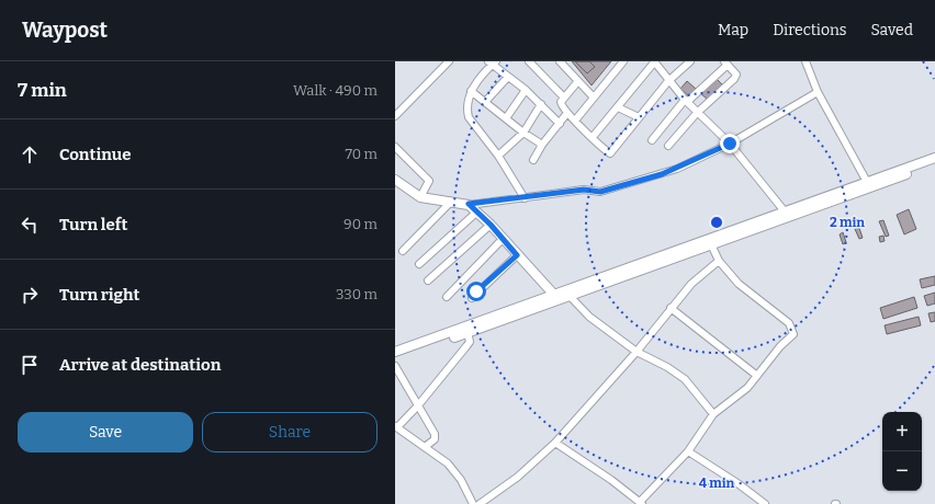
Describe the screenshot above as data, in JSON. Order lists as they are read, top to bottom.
{
  "page": {
    "header": "Waypost",
    "nav": ["Map", "Directions", "Saved"],
    "heading": ["7 min", "Walk · 490 m"],
    "list": [
      ["Continue", "70 m"],
      ["Turn left", "90 m"],
      ["Turn right", "330 m"],
      "Arrive at destination"
    ],
    "buttons": ["Save", "Share"],
    "map_buttons": ["+", "−"]
  },
  "rings": ["2 min", "4 min"]
}
